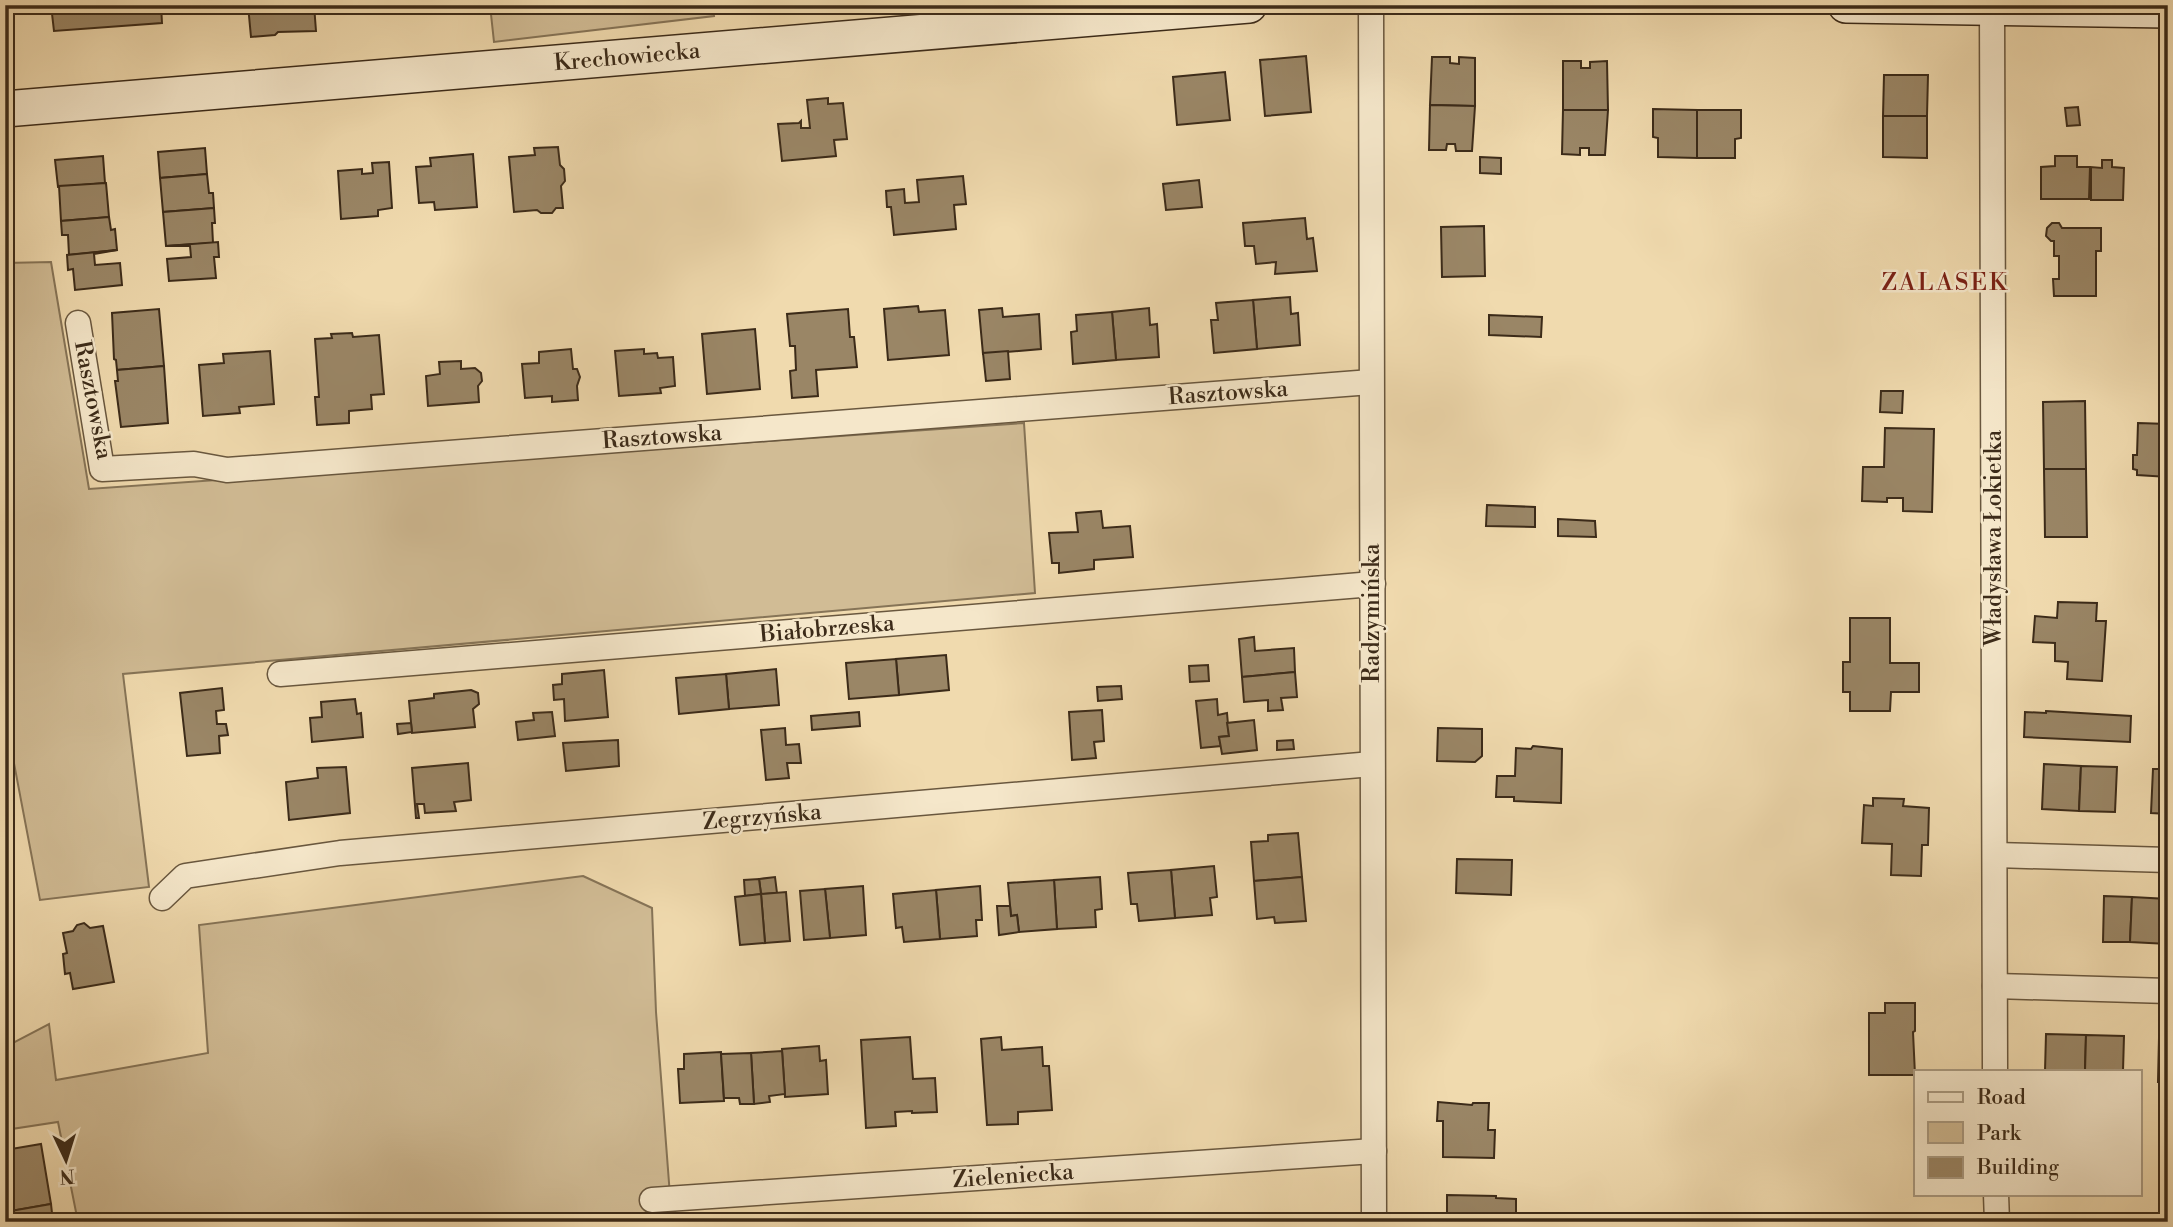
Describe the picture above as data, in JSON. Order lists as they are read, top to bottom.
{
  "streets": {
    "street": [
      "Krechowiecka",
      "Rasztowska",
      "Władysława Łokietka",
      "Radzymińska",
      "Białobrzeska",
      "Zegrzyńska",
      "Zieleniecka"
    ]
  },
  "crossings": [
    ["Rasztowska", "Radzymińska"],
    ["Radzymińska", "Białobrzeska"],
    ["Radzymińska", "Zegrzyńska"],
    ["Radzymińska", "Zieleniecka"]
  ],
  "districts": ["ZALASEK"],
  "legend": ["Road", "Park", "Building"],
  "north": "bottom"
}
